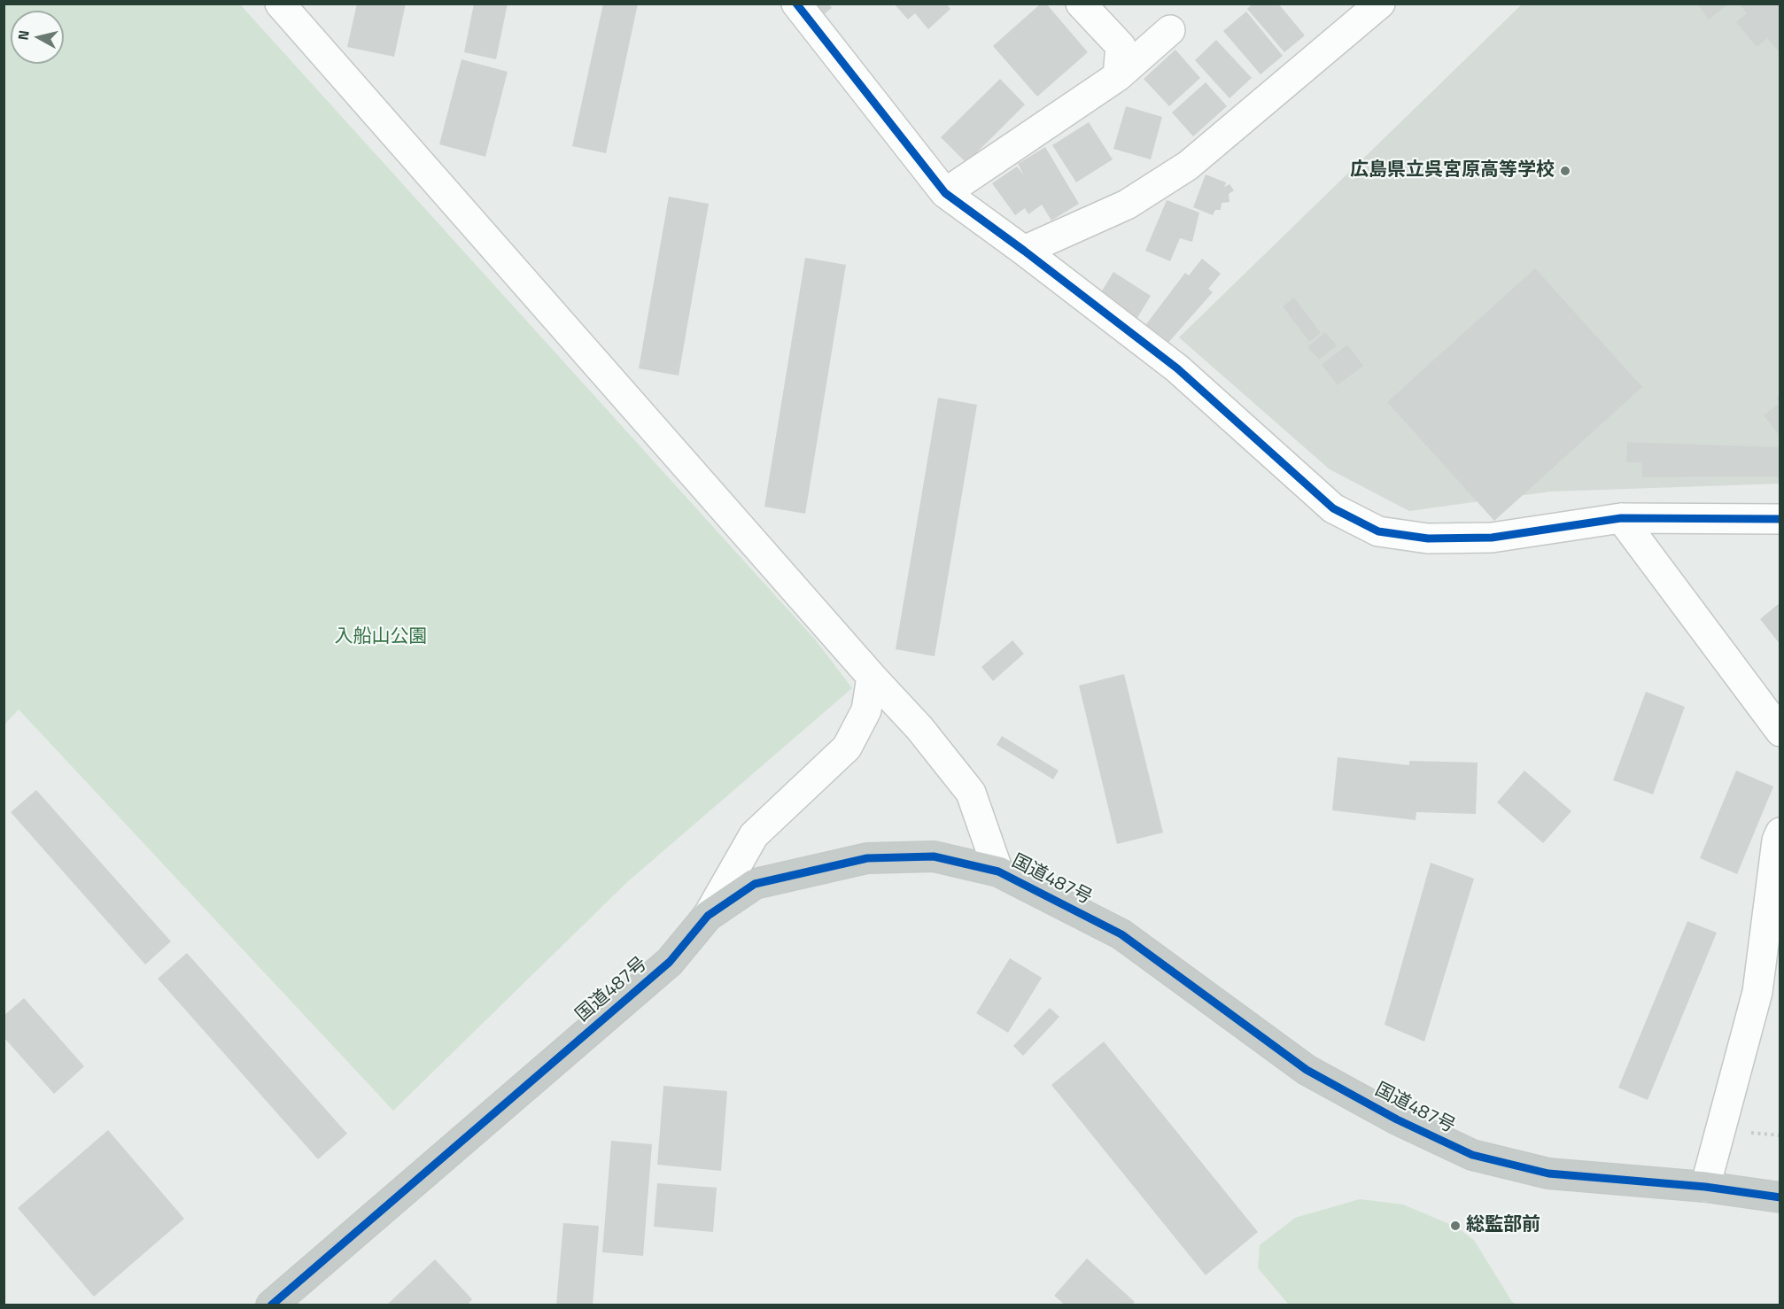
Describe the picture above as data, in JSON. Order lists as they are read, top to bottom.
{
  "streets": {
    "highway": ["国道487号"]
  },
  "parks": ["入船山公園"],
  "places": ["広島県立呉宮原高等学校", "総監部前"],
  "north": "left"
}
